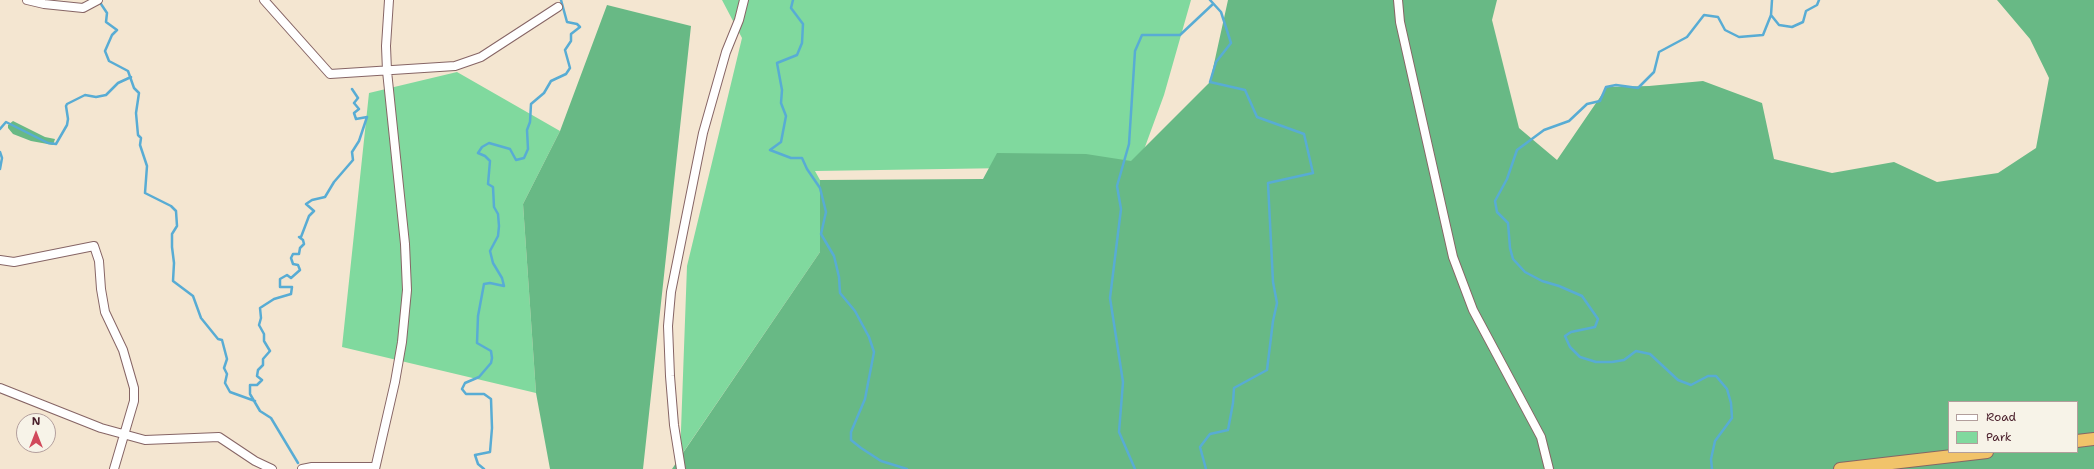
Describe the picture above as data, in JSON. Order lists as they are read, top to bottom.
{
  "legend": ["Road", "Park"],
  "north": "top"
}
